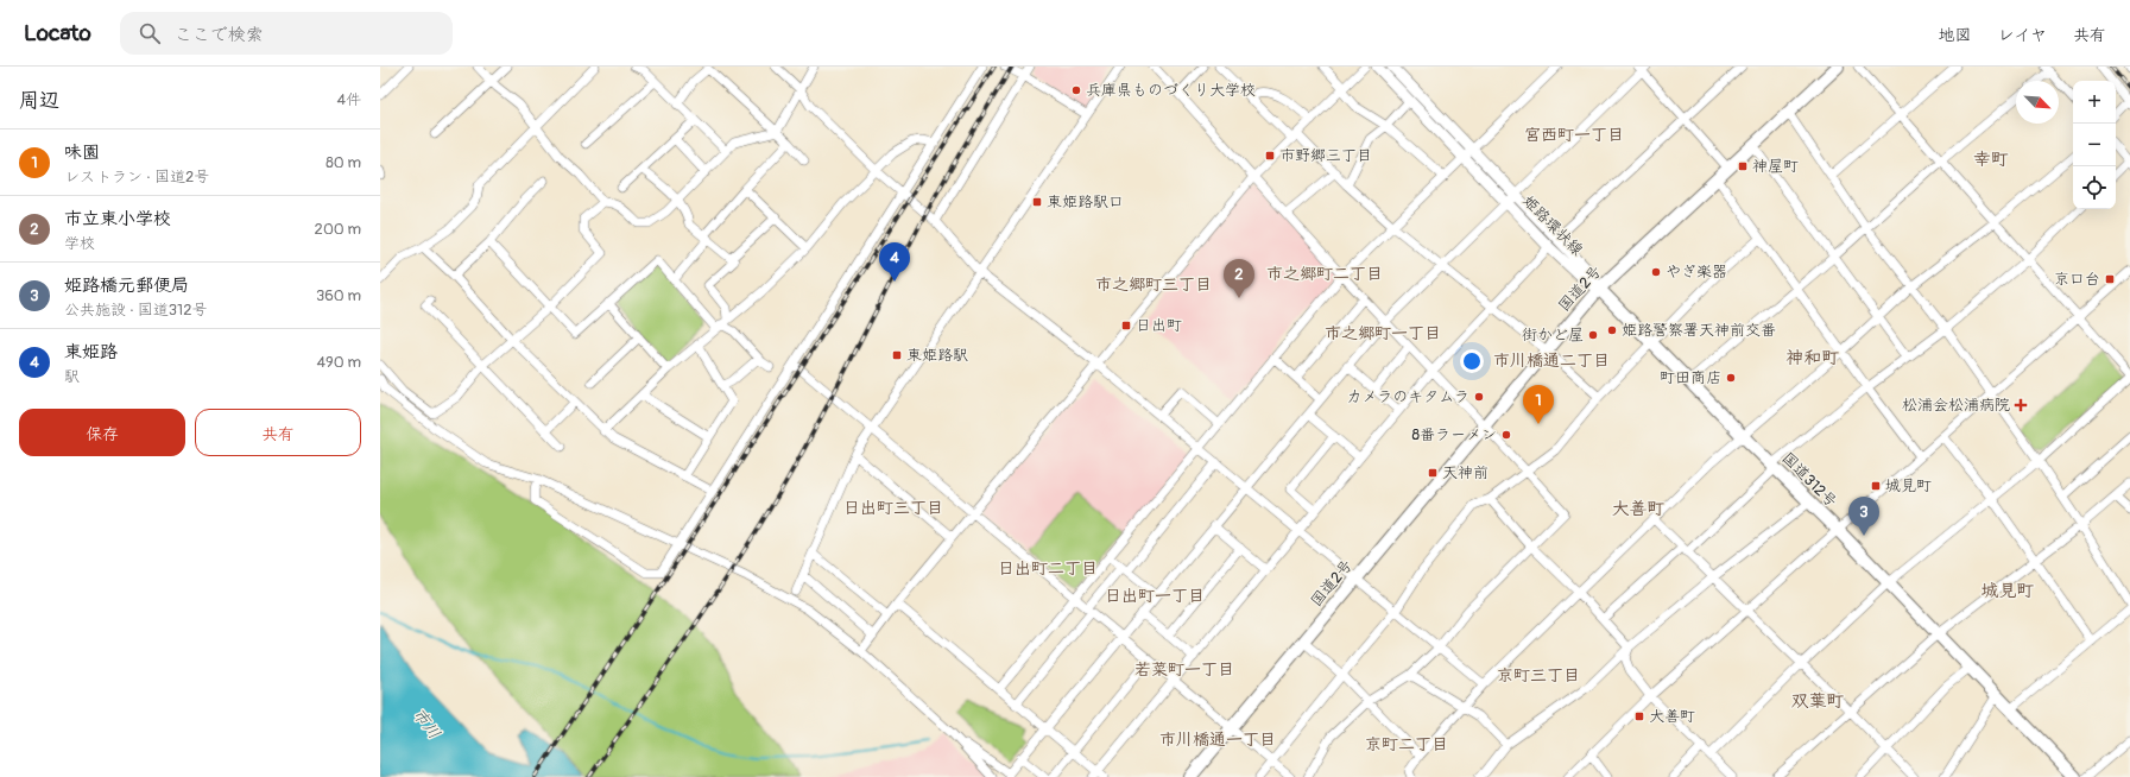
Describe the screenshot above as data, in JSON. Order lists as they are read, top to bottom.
{
  "streets": {
    "highway": ["国道2号", "国道312号"],
    "main road": ["姫路環状線"]
  },
  "crossings": [
    ["姫路環状線", "国道2号"],
    ["姫路環状線", "国道312号"],
    ["国道2号", "国道312号"]
  ],
  "districts": [
    "宮西町一丁目",
    "幸町",
    "市之郷町二丁目",
    "市之郷町三丁目",
    "市之郷町一丁目",
    "神和町",
    "市川橋通二丁目",
    "日出町三丁目",
    "大善町",
    "日出町二丁目",
    "城見町",
    "日出町一丁目",
    "若菜町一丁目",
    "京町三丁目",
    "双葉町",
    "市川橋通一丁目",
    "京町二丁目"
  ],
  "water": ["市川"],
  "places": {
    "other": [
      "兵庫県ものづくり大学校",
      "やぎ楽器",
      "姫路警察署天神前交番",
      "街かど屋",
      "町田商店",
      "カメラのキタムラ",
      "8番ラーメン"
    ],
    "transit": [
      "市野郷三丁目",
      "神屋町",
      "東姫路駅口",
      "京口台",
      "日出町",
      "東姫路駅",
      "天神前",
      "城見町",
      "大善町"
    ],
    "health": ["松浦会松浦病院"]
  },
  "north": "bottom right",
  "page": {
    "header": "Locato",
    "search": "ここで検索",
    "nav": ["地図", "レイヤ", "共有"],
    "heading": ["周辺", "4件"],
    "map_buttons": ["+", "−"],
    "list": [
      {
        "mark": "1",
        "name": "味園",
        "note": "レストラン · 国道2号",
        "value": "80 m"
      },
      {
        "mark": "2",
        "name": "市立東小学校",
        "note": "学校",
        "value": "200 m"
      },
      {
        "mark": "3",
        "name": "姫路橋元郵便局",
        "note": "公共施設 · 国道312号",
        "value": "360 m"
      },
      {
        "mark": "4",
        "name": "東姫路",
        "note": "駅",
        "value": "490 m"
      }
    ],
    "pins": [
      "4",
      "2",
      "1",
      "3"
    ],
    "buttons": ["保存", "共有"]
  }
}
